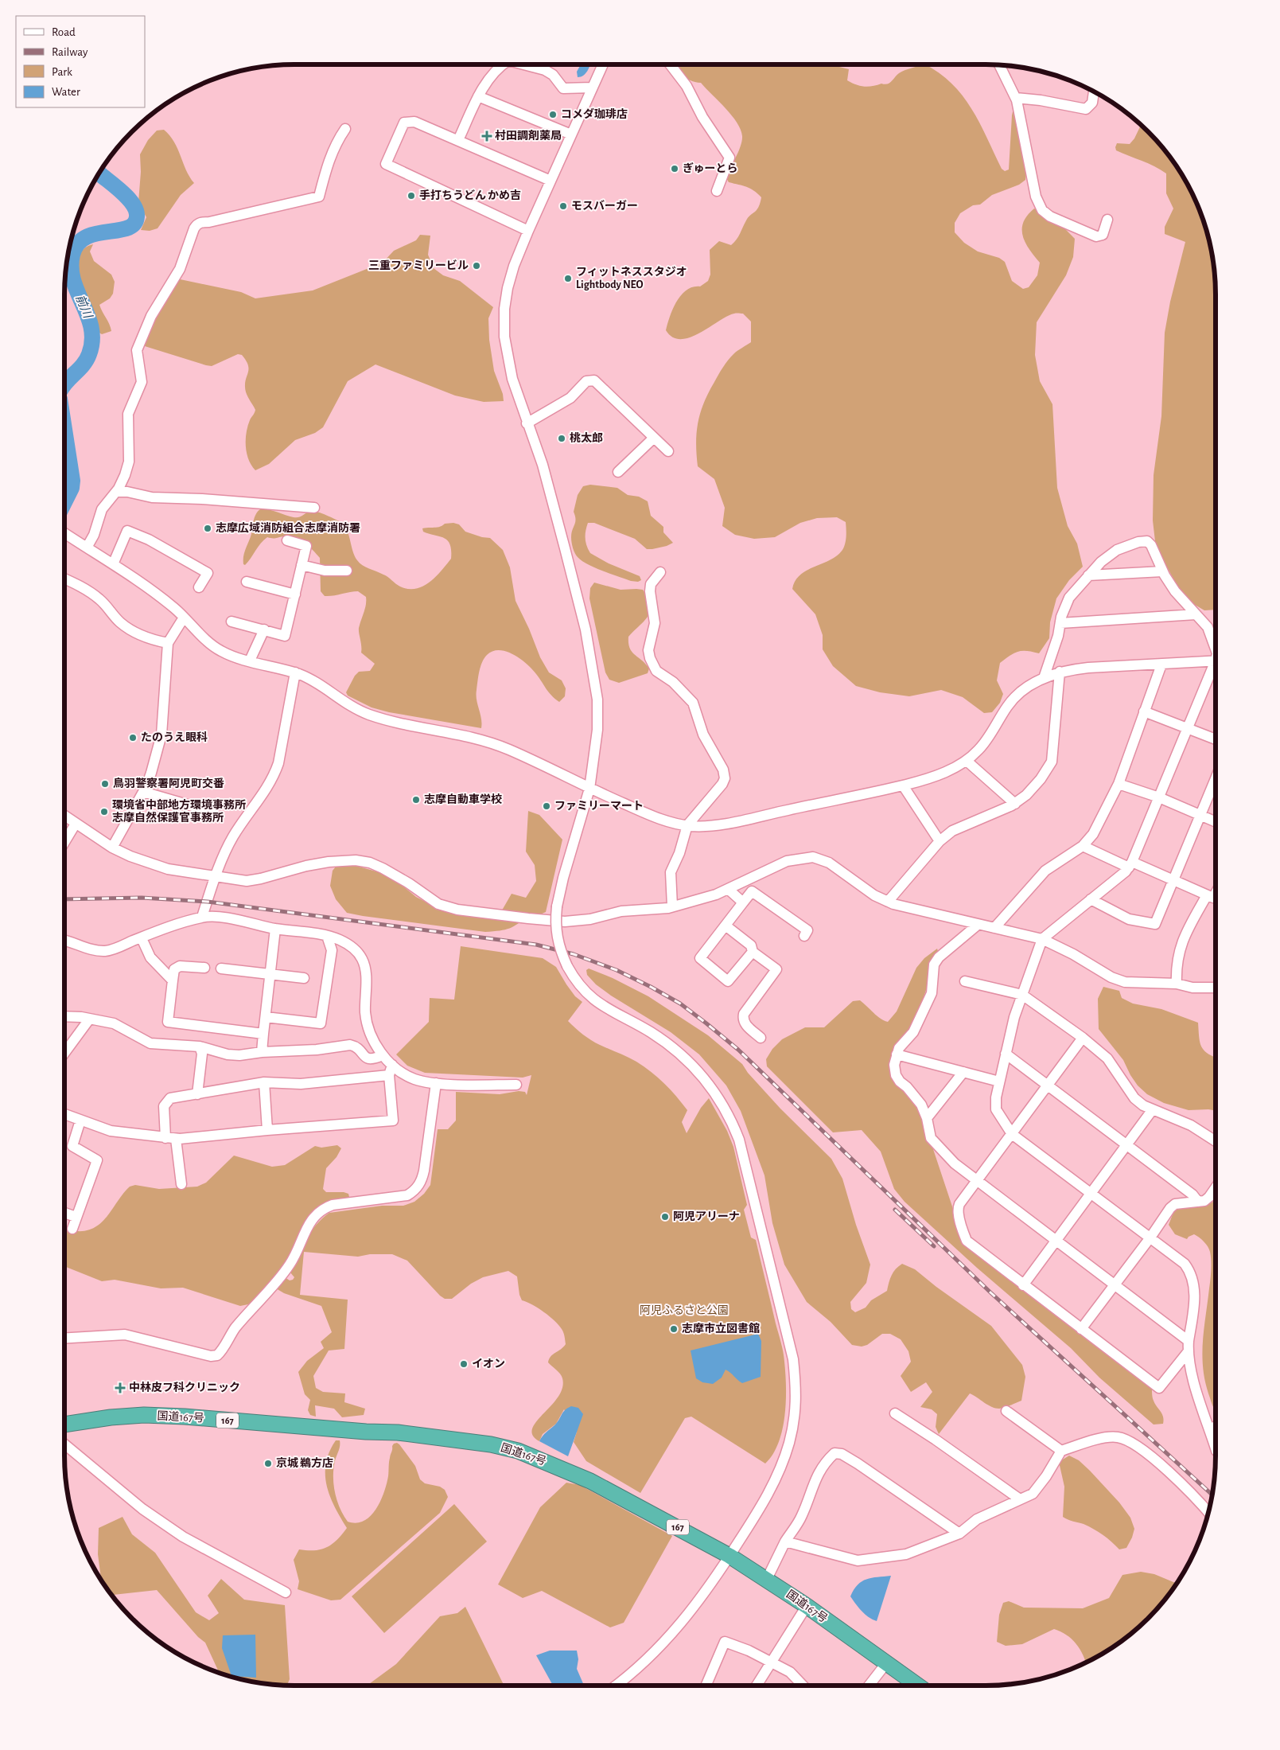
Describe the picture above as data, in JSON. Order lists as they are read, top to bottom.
{
  "streets": {
    "highway": ["国道167号", "167"]
  },
  "water": ["前川"],
  "parks": ["阿児ふるさと公園"],
  "places": {
    "other": [
      "コメダ珈琲店",
      "ぎゅーとら",
      "手打ちうどん かめ吉",
      "モスバーガー",
      "三重ファミリービル",
      "フィットネススタジオ Lightbody NEO",
      "桃太郎",
      "志摩広域消防組合志摩消防署",
      "たのうえ眼科",
      "鳥羽警察署阿児町交番",
      "志摩自動車学校",
      "ファミリーマート",
      "環境省中部地方環境事務所 志摩自然保護官事務所",
      "阿児アリーナ",
      "志摩市立図書館",
      "イオン",
      "京城 鵜方店"
    ],
    "health": ["村田調剤薬局", "中林皮フ科クリニック"]
  },
  "legend": [
    "Road",
    "Railway",
    "Park",
    "Water"
  ]
}
